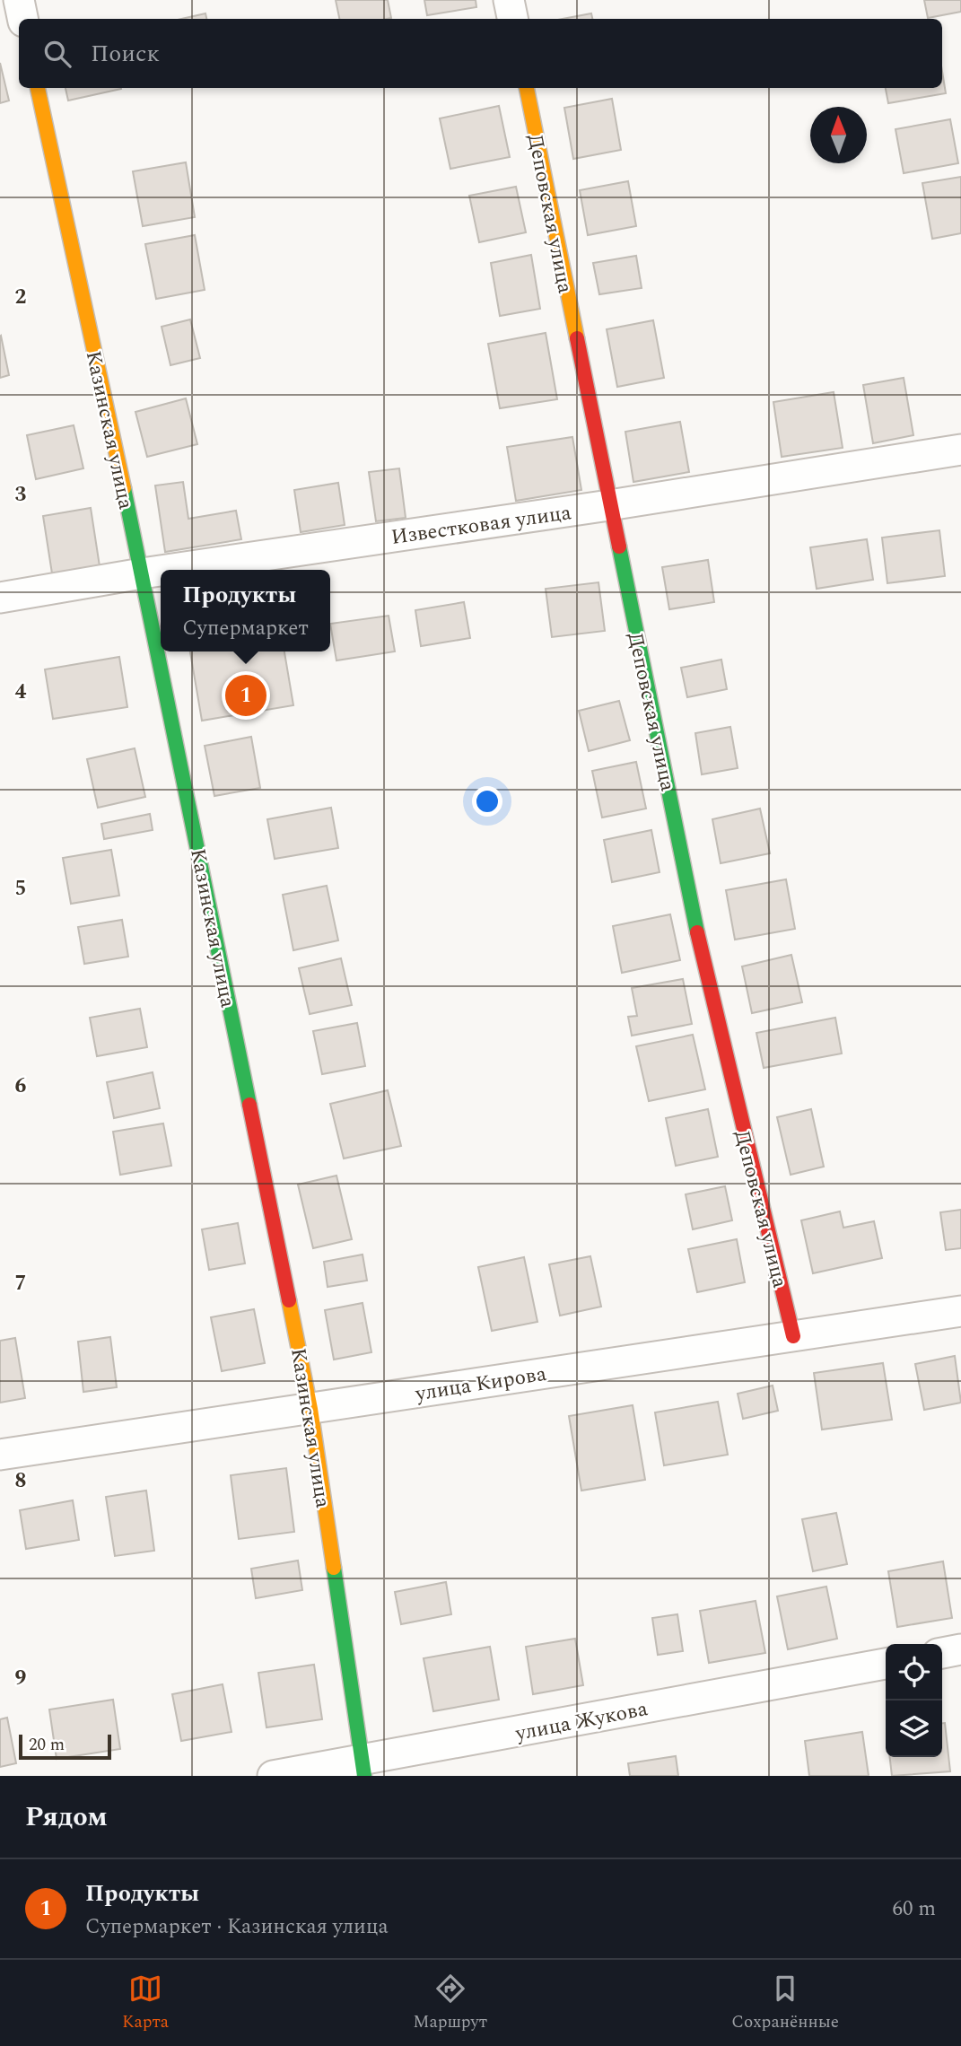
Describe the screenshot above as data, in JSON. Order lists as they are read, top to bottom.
{
  "streets": {
    "street": [
      "Деповская улица",
      "Казинская улица",
      "Известковая улица",
      "улица Кирова",
      "улица Жукова"
    ]
  },
  "crossings": [
    ["Деповская улица", "Известковая улица"],
    ["Деповская улица", "улица Кирова"],
    ["Казинская улица", "Известковая улица"],
    ["Казинская улица", "улица Кирова"],
    ["Казинская улица", "улица Жукова"]
  ],
  "scale_bar": "20 m",
  "north": "top",
  "page": {
    "search": "Поиск",
    "popup": ["Продукты", "Супермаркет"],
    "pins": "1",
    "scale": "20 m",
    "heading": "Рядом",
    "list": [
      {
        "mark": "1",
        "name": "Продукты",
        "note": "Супермаркет · Казинская улица",
        "value": "60 m"
      }
    ],
    "nav": ["Карта", "Маршрут", "Сохранённые"]
  },
  "grid": {
    "rows": [
      "2",
      "3",
      "4",
      "5",
      "6",
      "7",
      "8",
      "9"
    ]
  }
}
